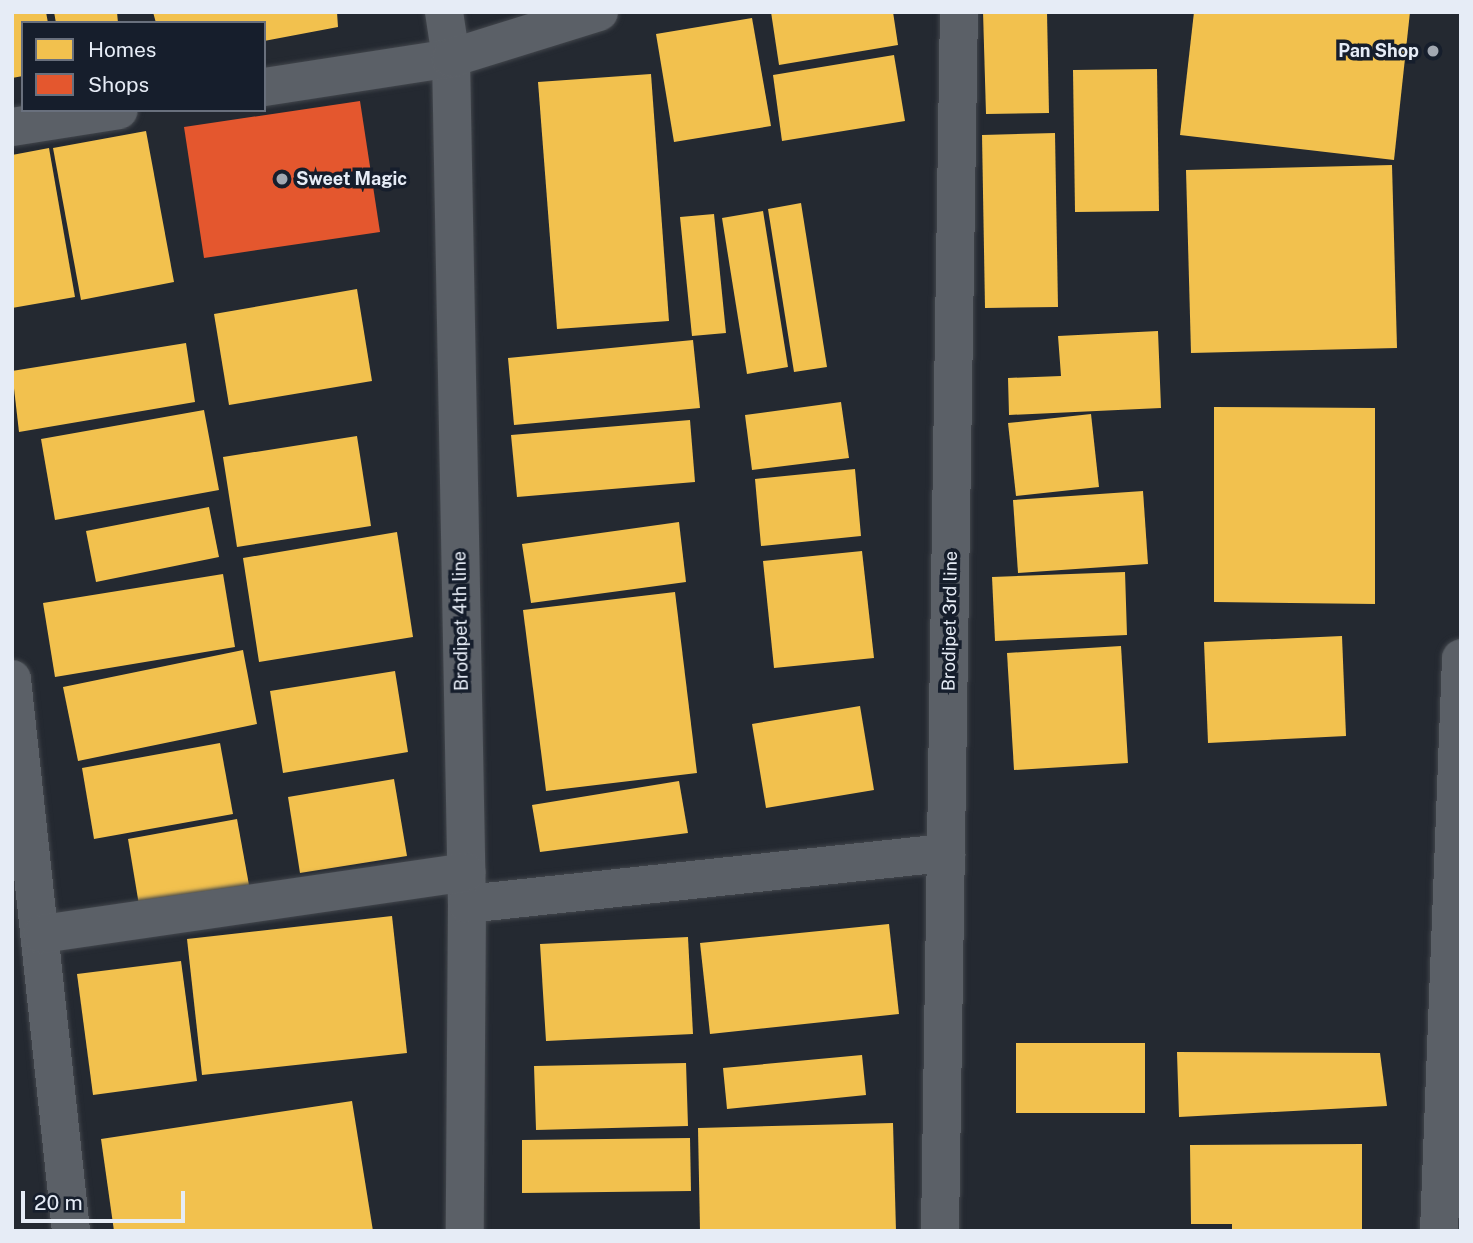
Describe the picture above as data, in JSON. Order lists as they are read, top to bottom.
{
  "streets": {
    "street": ["Brodipet 4th line", "Brodipet 3rd line"]
  },
  "places": ["Pan Shop", "Sweet Magic"],
  "legend": ["Homes", "Shops"],
  "scale_bar": "20 m"
}
